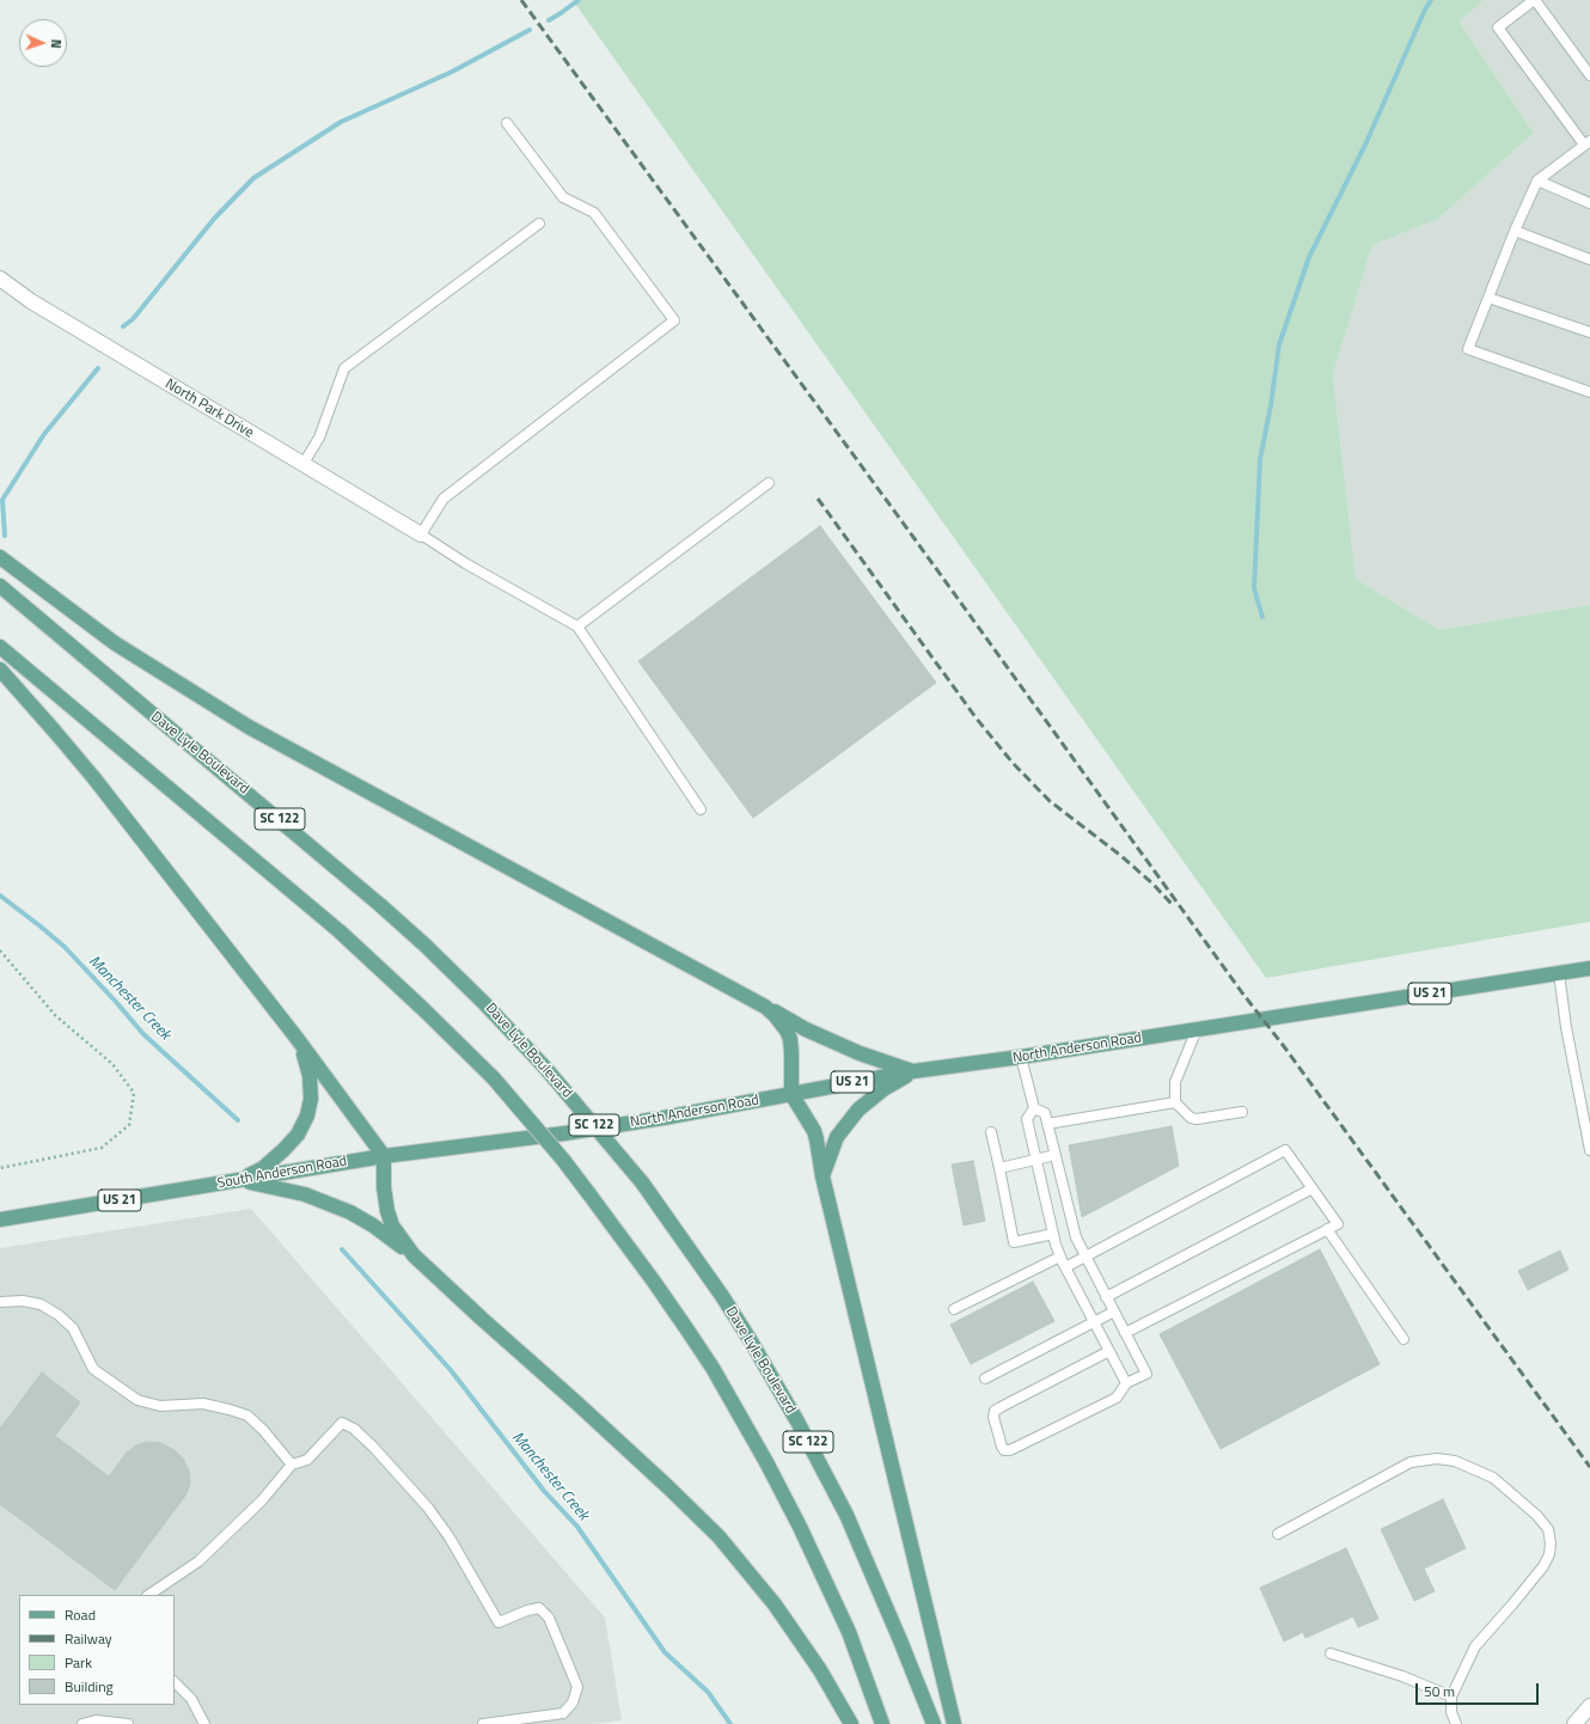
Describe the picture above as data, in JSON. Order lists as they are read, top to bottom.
{
  "streets": {
    "main road": [
      "Dave Lyle Boulevard",
      "SC 122",
      "US 21",
      "North Anderson Road",
      "South Anderson Road"
    ],
    "street": ["North Park Drive"]
  },
  "crossings": [
    ["North Anderson Road", "South Anderson Road"]
  ],
  "water": ["Manchester Creek"],
  "legend": [
    "Road",
    "Railway",
    "Park",
    "Building"
  ],
  "scale_bar": "50 m",
  "north": "right"
}
